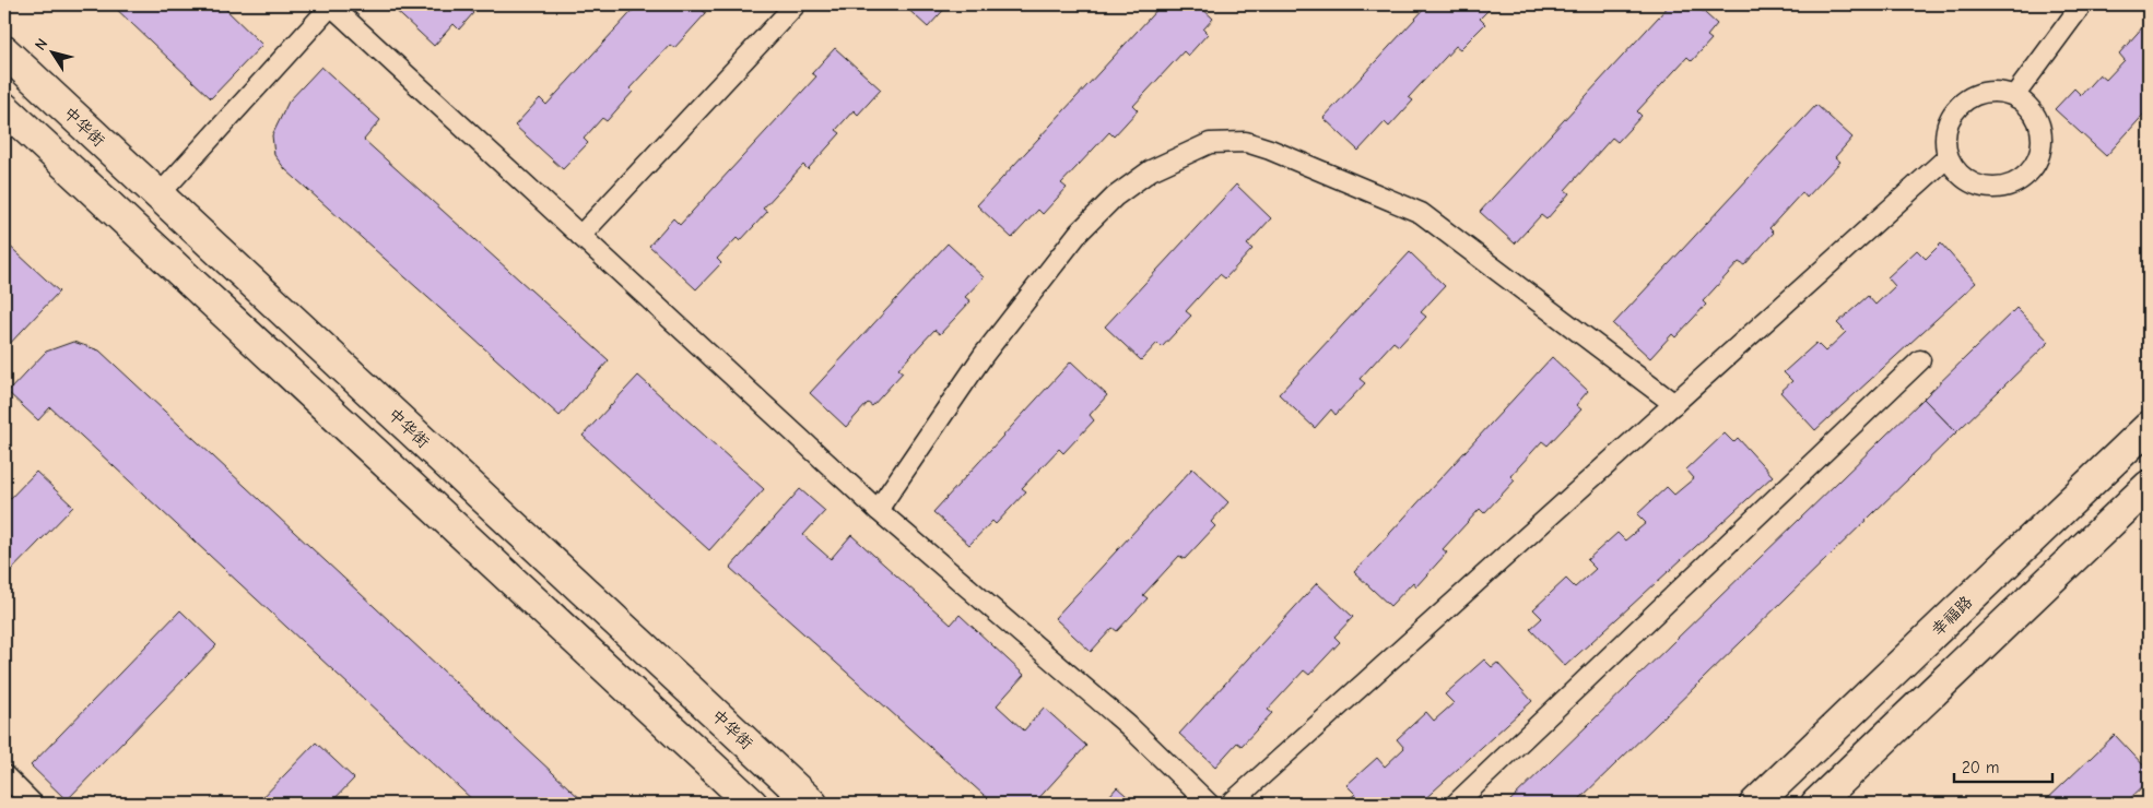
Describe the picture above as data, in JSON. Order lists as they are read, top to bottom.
{
  "streets": {
    "main road": ["中华街", "幸福路"]
  },
  "scale_bar": "20 m",
  "north": "top left"
}
